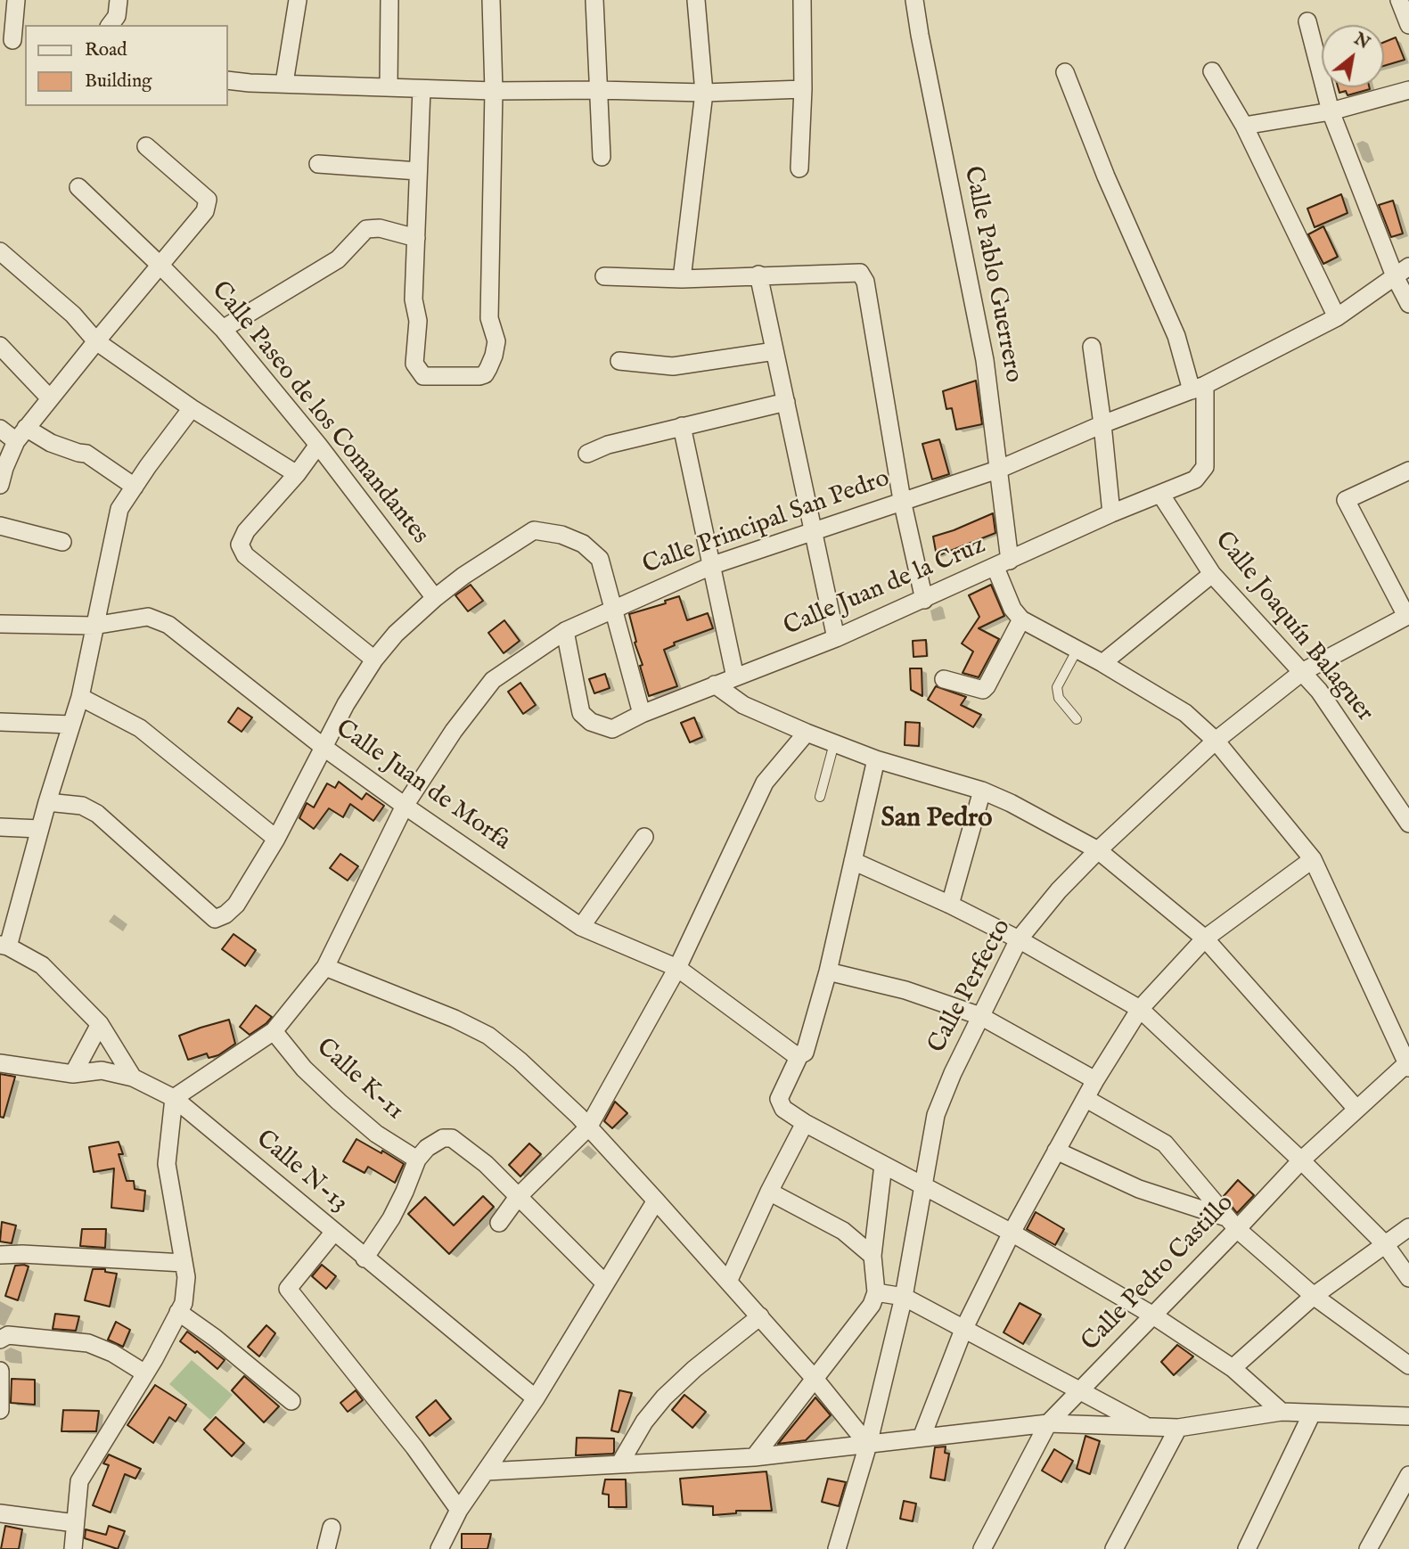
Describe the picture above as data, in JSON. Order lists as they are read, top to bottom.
{
  "streets": {
    "street": [
      "Calle Pablo Guerrero",
      "Calle Paseo de los Comandantes",
      "Calle Principal San Pedro",
      "Calle Juan de la Cruz",
      "Calle Joaquín Balaguer",
      "Calle Juan de Morfa",
      "Calle Perfecto",
      "Calle K-11",
      "Calle N-13",
      "Calle Pedro Castillo"
    ]
  },
  "crossings": [
    ["Calle Pablo Guerrero", "Calle Principal San Pedro"],
    ["Calle Pablo Guerrero", "Calle Juan de la Cruz"],
    ["Calle Pablo Guerrero", "Calle Perfecto"],
    ["Calle Pablo Guerrero", "Calle Pedro Castillo"],
    ["Calle Principal San Pedro", "Calle Juan de la Cruz"],
    ["Calle Principal San Pedro", "Calle Juan de Morfa"],
    ["Calle Principal San Pedro", "Calle K-11"],
    ["Calle Principal San Pedro", "Calle N-13"],
    ["Calle Juan de la Cruz", "Calle Joaquín Balaguer"],
    ["Calle Joaquín Balaguer", "Calle Perfecto"]
  ],
  "districts": ["San Pedro"],
  "legend": ["Road", "Building"],
  "north": "top right"
}
